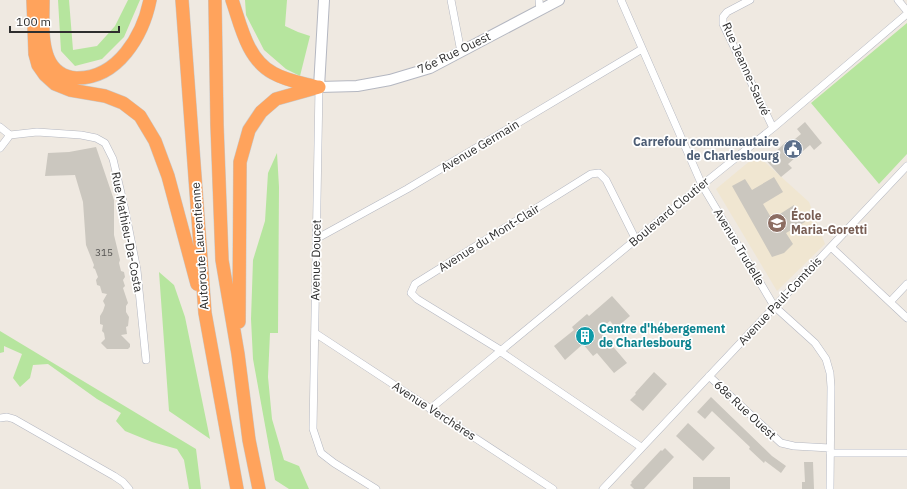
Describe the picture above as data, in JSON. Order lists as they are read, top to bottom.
{
  "streets": {
    "highway": ["Autoroute Laurentienne"],
    "street": [
      "76e Rue Ouest",
      "Rue Jeanne-Sauvé",
      "Avenue Germain",
      "Boulevard Cloutier",
      "Rue Mathieu-Da-Costa",
      "Avenue du Mont-Clair",
      "Avenue Trudelle",
      "Avenue Doucet",
      "Avenue Paul-Comtois",
      "68e Rue Ouest",
      "Avenue Verchères"
    ]
  },
  "crossings": [
    ["76e Rue Ouest", "Avenue Doucet"],
    ["Rue Jeanne-Sauvé", "Boulevard Cloutier"],
    ["Avenue Germain", "Avenue Trudelle"],
    ["Avenue Germain", "Avenue Doucet"],
    ["Boulevard Cloutier", "Avenue du Mont-Clair"],
    ["Boulevard Cloutier", "Avenue Trudelle"],
    ["Boulevard Cloutier", "Avenue Verchères"],
    ["Avenue du Mont-Clair", "Avenue Paul-Comtois"],
    ["Avenue Trudelle", "Avenue Paul-Comtois"],
    ["Avenue Trudelle", "68e Rue Ouest"],
    ["Avenue Doucet", "Avenue Verchères"],
    ["Avenue Paul-Comtois", "68e Rue Ouest"]
  ],
  "places": {
    "public building": ["Carrefour communautaire de Charlesbourg"],
    "school or university": ["École Maria-Goretti"],
    "building": ["Centre d'hébergement de Charlesbourg"]
  },
  "house_numbers": ["315"],
  "scale_bar": "100 m"
}
